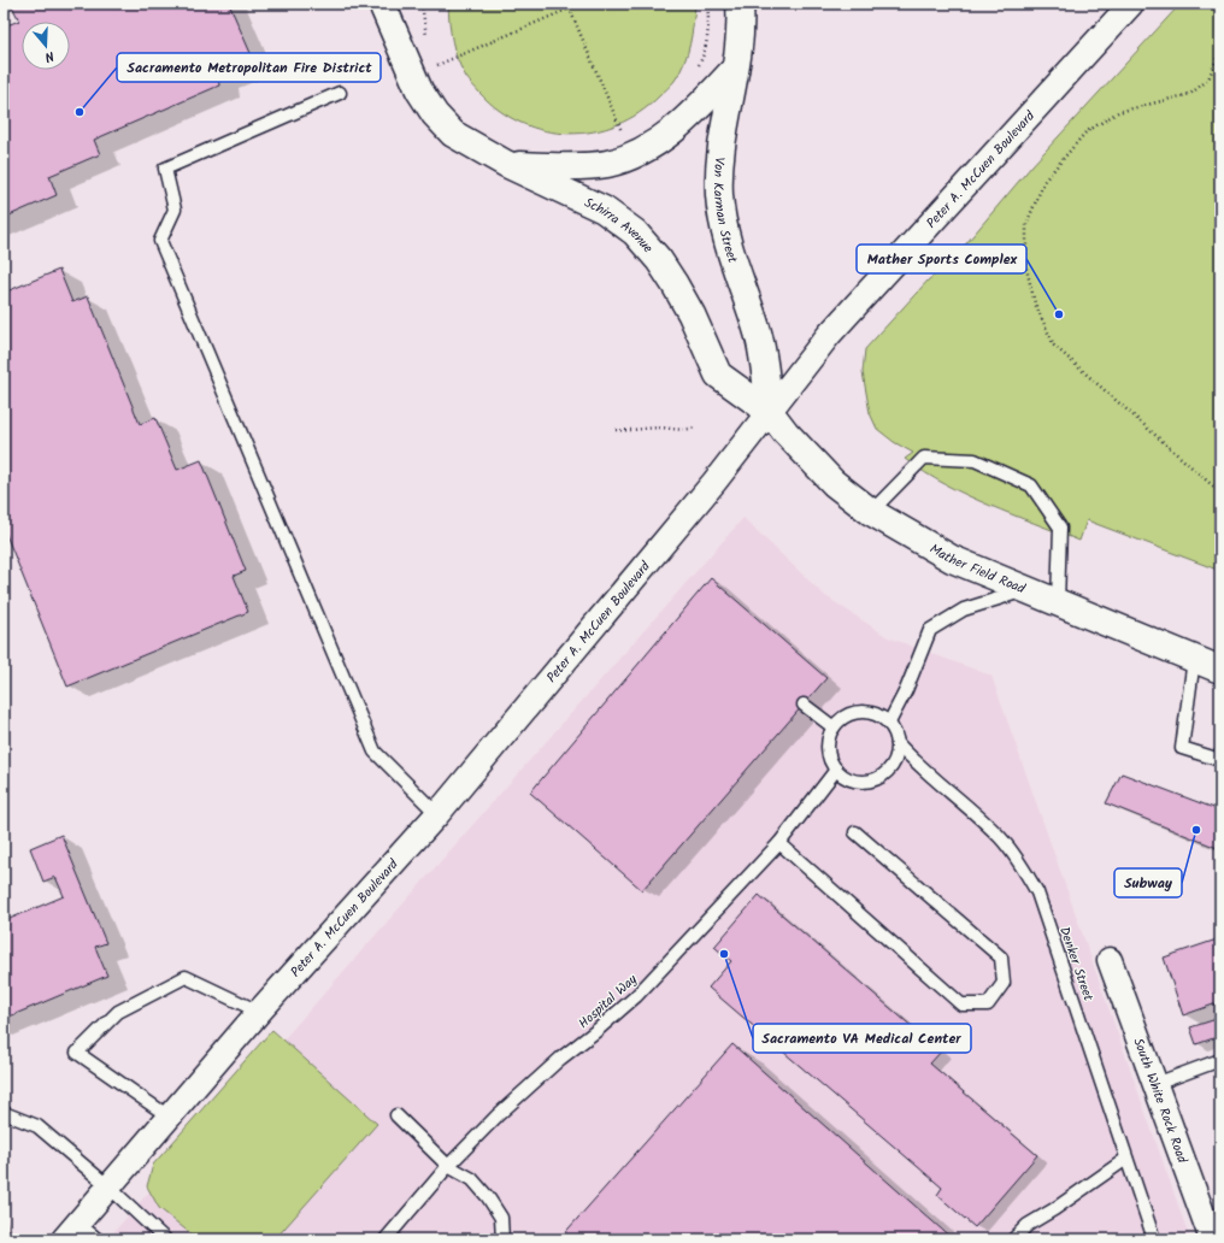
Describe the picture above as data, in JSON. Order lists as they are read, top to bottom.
{
  "streets": {
    "street": [
      "Peter A. McCuen Boulevard",
      "Von Karman Street",
      "Schirra Avenue",
      "Mather Field Road",
      "South White Rock Road"
    ],
    "lane": ["Denker Street", "Hospital Way"]
  },
  "crossings": [
    ["Peter A. McCuen Boulevard", "Von Karman Street"],
    ["Peter A. McCuen Boulevard", "Schirra Avenue"],
    ["Peter A. McCuen Boulevard", "Mather Field Road"],
    ["Von Karman Street", "Schirra Avenue"],
    ["Von Karman Street", "Mather Field Road"],
    ["Schirra Avenue", "Mather Field Road"],
    ["Denker Street", "Hospital Way"]
  ],
  "places": [
    "Sacramento Metropolitan Fire District",
    "Mather Sports Complex",
    "Subway",
    "Sacramento VA Medical Center"
  ],
  "north": "bottom"
}
